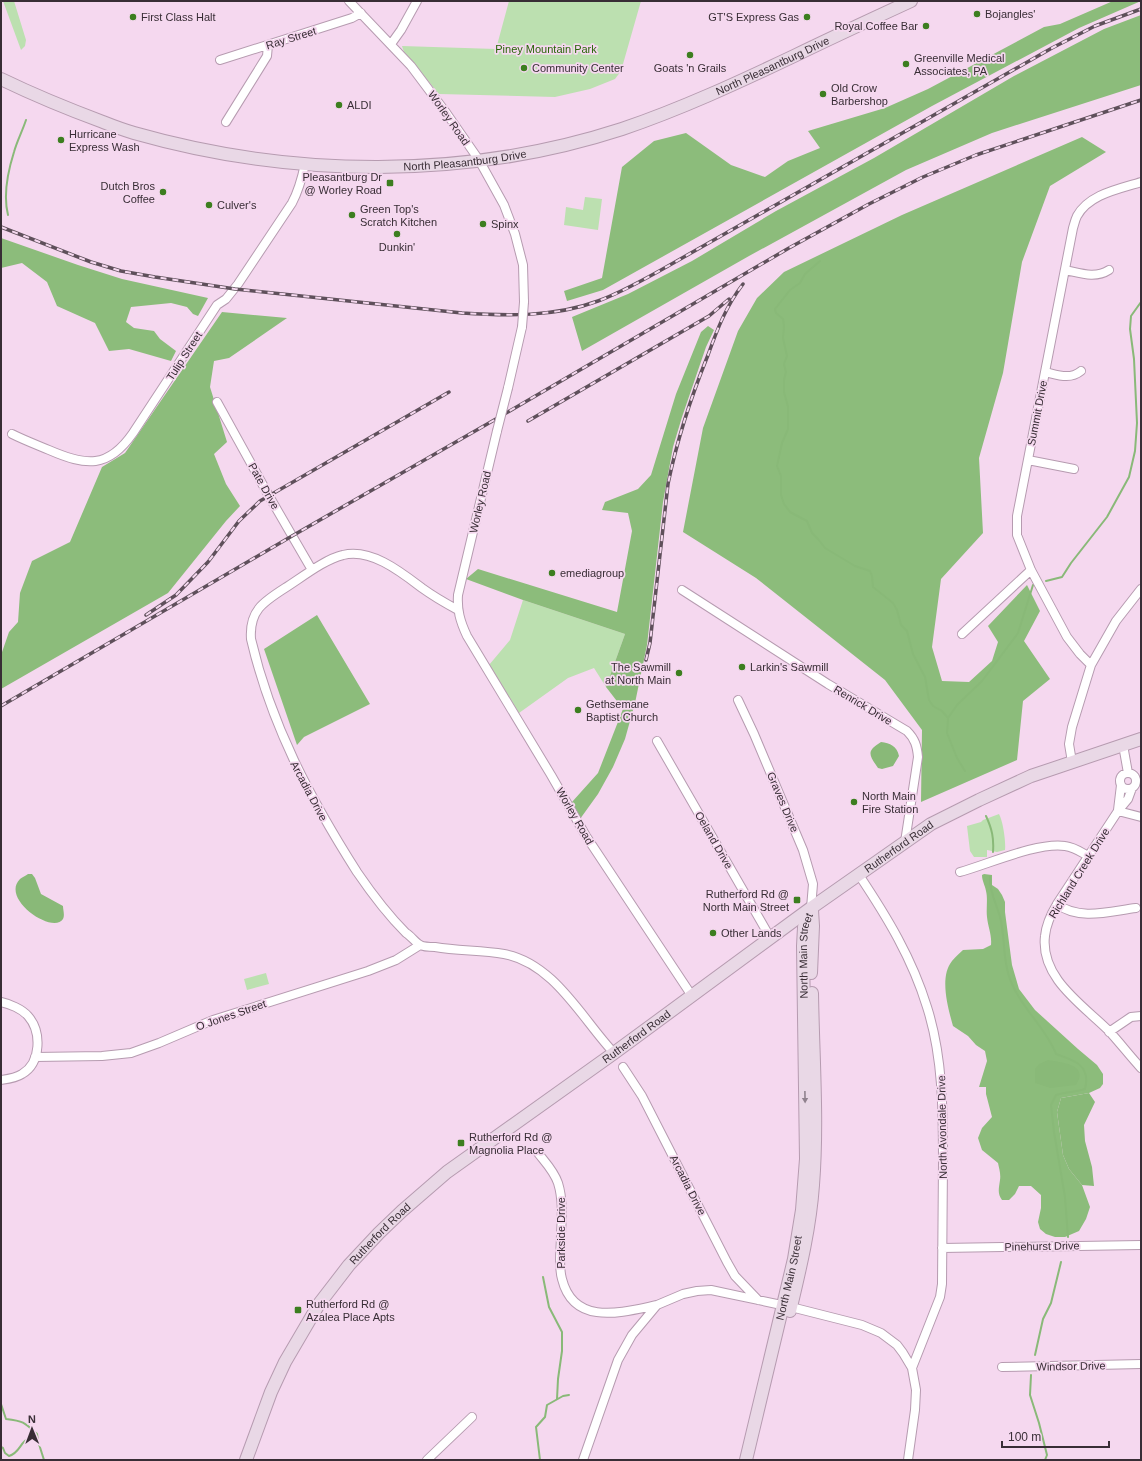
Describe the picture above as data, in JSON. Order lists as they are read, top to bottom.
{
  "streets": {
    "street": [
      "Ray Street",
      "North Pleasantburg Drive",
      "Worley Road",
      "Tulip Street",
      "Summit Drive",
      "Pate Drive",
      "Renrick Drive",
      "Arcadia Drive",
      "Graves Drive",
      "Oeland Drive",
      "Rutherford Road",
      "Richland Creek Drive",
      "North Main Street",
      "O Jones Street",
      "North Avondale Drive",
      "Parkside Drive",
      "Pinehurst Drive",
      "Windsor Drive"
    ]
  },
  "crossings": [
    ["Ray Street", "Worley Road"],
    ["North Pleasantburg Drive", "Worley Road"],
    ["North Pleasantburg Drive", "Tulip Street"],
    ["Worley Road", "Arcadia Drive"],
    ["Worley Road", "Rutherford Road"],
    ["Pate Drive", "Arcadia Drive"],
    ["Renrick Drive", "Rutherford Road"],
    ["Arcadia Drive", "O Jones Street"],
    ["Graves Drive", "Rutherford Road"],
    ["Graves Drive", "North Main Street"],
    ["Oeland Drive", "Rutherford Road"],
    ["Rutherford Road", "North Main Street"],
    ["Rutherford Road", "North Avondale Drive"],
    ["North Avondale Drive", "Pinehurst Drive"]
  ],
  "parks": ["Piney Mountain Park"],
  "places": {
    "other": [
      "Bojangles'",
      "First Class Halt",
      "GT'S Express Gas",
      "Royal Coffee Bar",
      "Goats 'n Grails",
      "Greenville Medical Associates, PA",
      "Community Center",
      "Old Crow Barbershop",
      "ALDI",
      "Hurricane Express Wash",
      "Dutch Bros Coffee",
      "Culver's",
      "Green Top's Scratch Kitchen",
      "Spinx",
      "Dunkin'",
      "emediagroup",
      "Larkin's Sawmill",
      "The Sawmill at North Main",
      "Gethsemane Baptist Church",
      "North Main Fire Station",
      "Other Lands"
    ],
    "transit": [
      "Pleasantburg Dr @ Worley Road",
      "Rutherford Rd @ North Main Street",
      "Rutherford Rd @ Magnolia Place",
      "Rutherford Rd @ Azalea Place Apts"
    ]
  },
  "scale_bar": "100 m",
  "north": "top"
}
